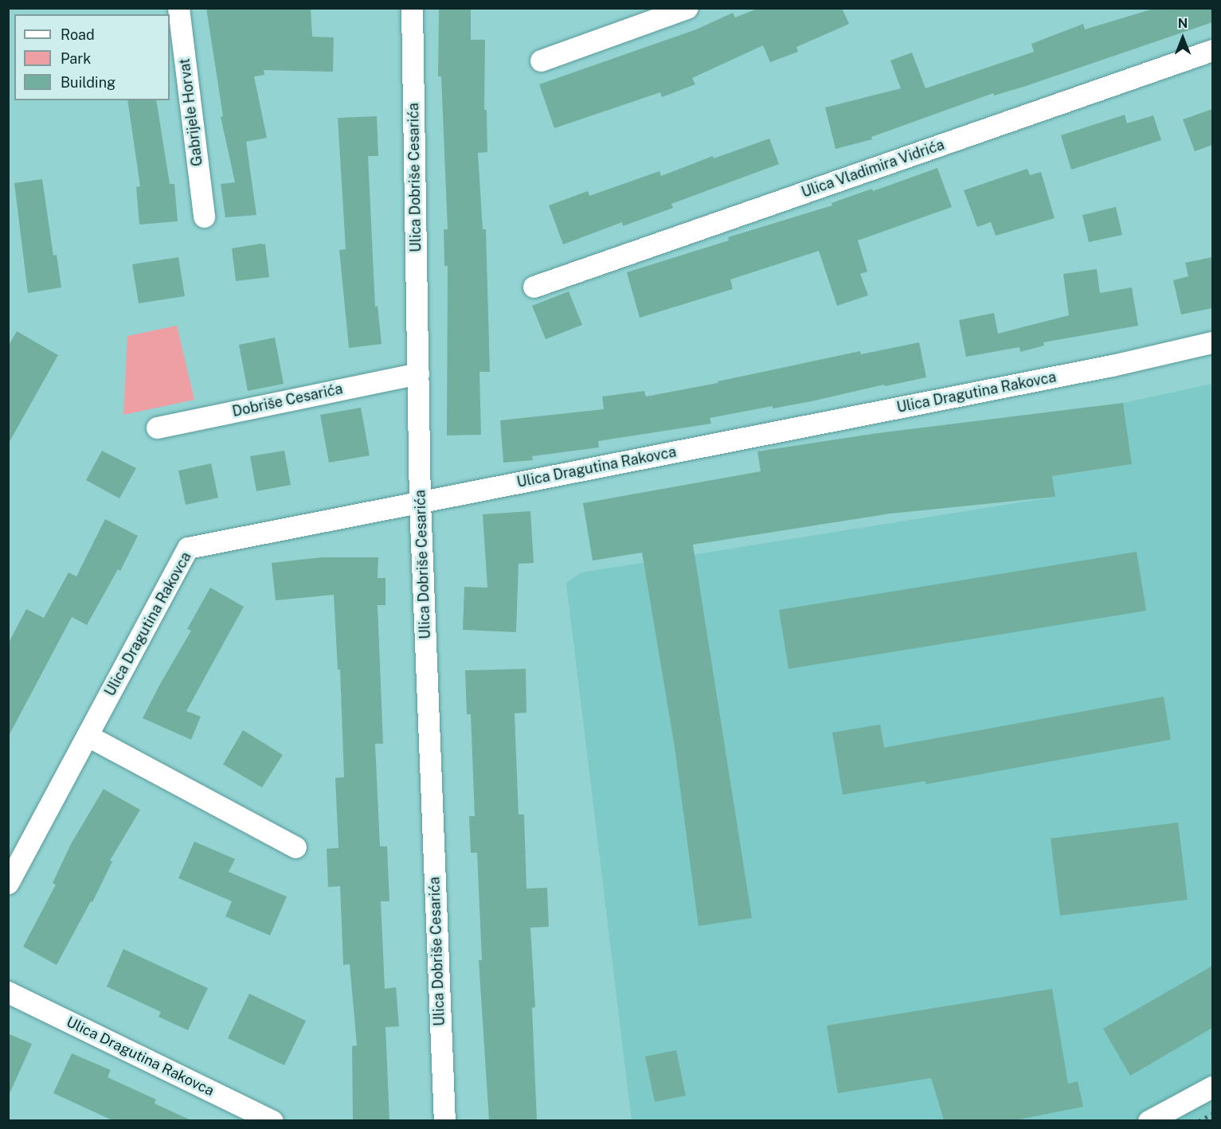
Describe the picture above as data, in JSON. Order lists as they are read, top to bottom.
{
  "streets": {
    "street": [
      "Gabrijele Horvat",
      "Ulica Vladimira Vidrića",
      "Ulica Dobriše Cesarića",
      "Ulica Dragutina Rakovca",
      "Dobriše Cesarića"
    ]
  },
  "crossings": [
    ["Ulica Dobriše Cesarića", "Ulica Dragutina Rakovca"],
    ["Ulica Dobriše Cesarića", "Dobriše Cesarića"]
  ],
  "legend": ["Road", "Park", "Building"],
  "north": "top"
}
